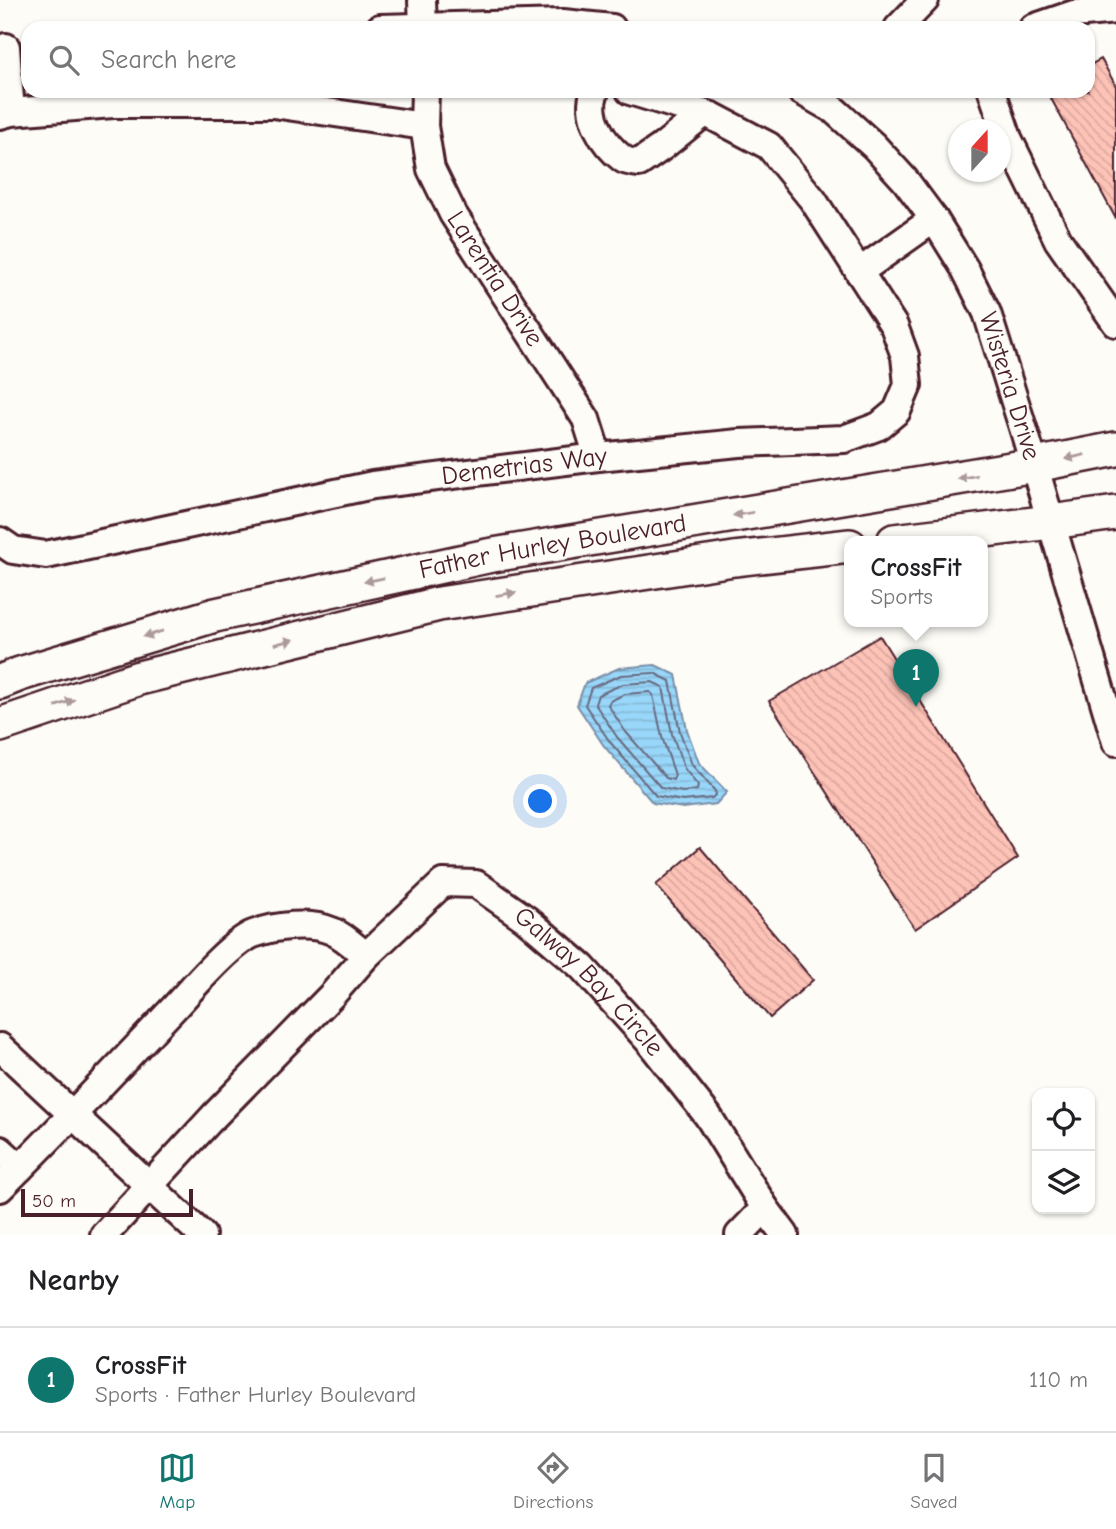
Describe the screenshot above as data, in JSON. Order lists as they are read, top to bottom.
{
  "streets": {
    "main road": ["Father Hurley Boulevard"],
    "street": [
      "Larentia Drive",
      "Wisteria Drive",
      "Demetrias Way",
      "Galway Bay Circle"
    ]
  },
  "crossings": [
    ["Larentia Drive", "Demetrias Way"],
    ["Wisteria Drive", "Father Hurley Boulevard"]
  ],
  "scale_bar": "50 m",
  "north": "top",
  "page": {
    "search": "Search here",
    "popup": ["CrossFit", "Sports"],
    "pins": "1",
    "scale": "50 m",
    "heading": "Nearby",
    "list": [
      {
        "mark": "1",
        "name": "CrossFit",
        "note": "Sports · Father Hurley Boulevard",
        "value": "110 m"
      }
    ],
    "nav": ["Map", "Directions", "Saved"]
  }
}
